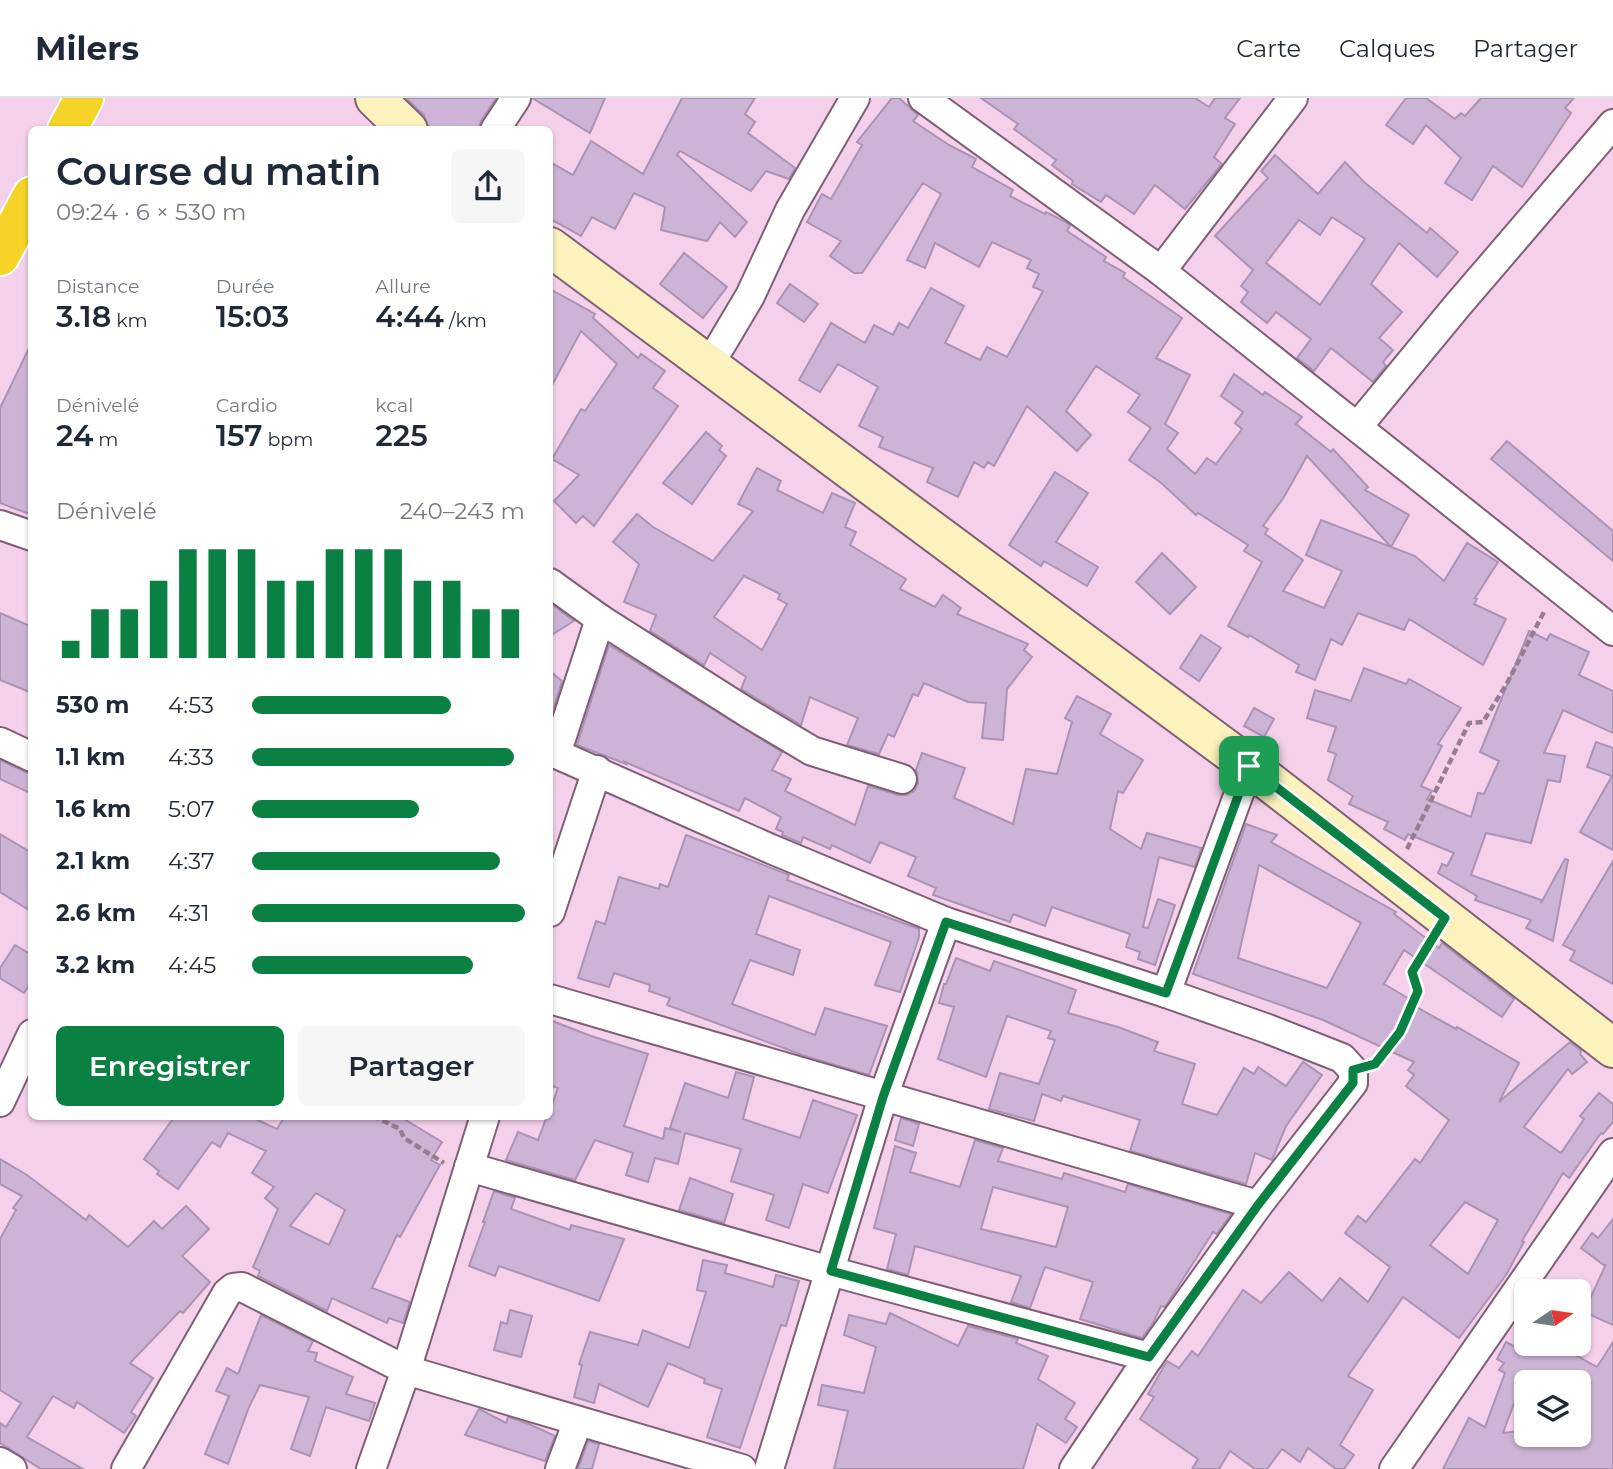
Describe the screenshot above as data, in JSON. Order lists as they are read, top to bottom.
{
  "north": "right",
  "page": {
    "header": "Milers",
    "nav": ["Carte", "Calques", "Partager"],
    "heading": ["Course du matin", "09:24 · 6 × 530 m"],
    "stats": [
      ["Distance", "3.18 km"],
      ["Durée", "15:03"],
      ["Allure", "4:44 /km"],
      ["Dénivelé", "24 m"],
      ["Cardio", "157 bpm"],
      ["kcal", "225"]
    ],
    "chart": ["Dénivelé", "240–243 m"],
    "list": [
      {
        "name": "530 m",
        "note": "4:53"
      },
      {
        "name": "1.1 km",
        "note": "4:33"
      },
      {
        "name": "1.6 km",
        "note": "5:07"
      },
      {
        "name": "2.1 km",
        "note": "4:37"
      },
      {
        "name": "2.6 km",
        "note": "4:31"
      },
      {
        "name": "3.2 km",
        "note": "4:45"
      }
    ],
    "buttons": ["Enregistrer", "Partager"]
  }
}
